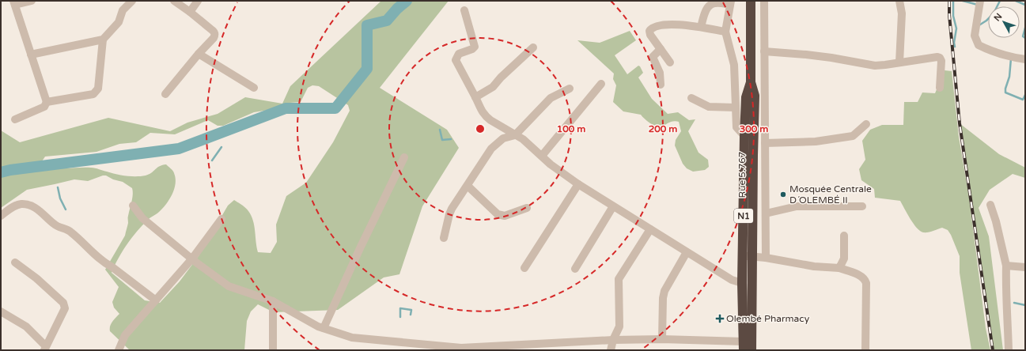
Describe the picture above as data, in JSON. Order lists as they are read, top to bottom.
{
  "streets": {
    "highway": ["Rue 5.767", "N1"]
  },
  "crossings": [
    ["Rue 5.767", "N1"]
  ],
  "places": {
    "other": ["Mosquée Centrale D´OLEMBÉ II"],
    "health": ["Olembé Pharmacy"]
  },
  "north": "top left",
  "rings": ["100 m", "200 m", "300 m"]
}
